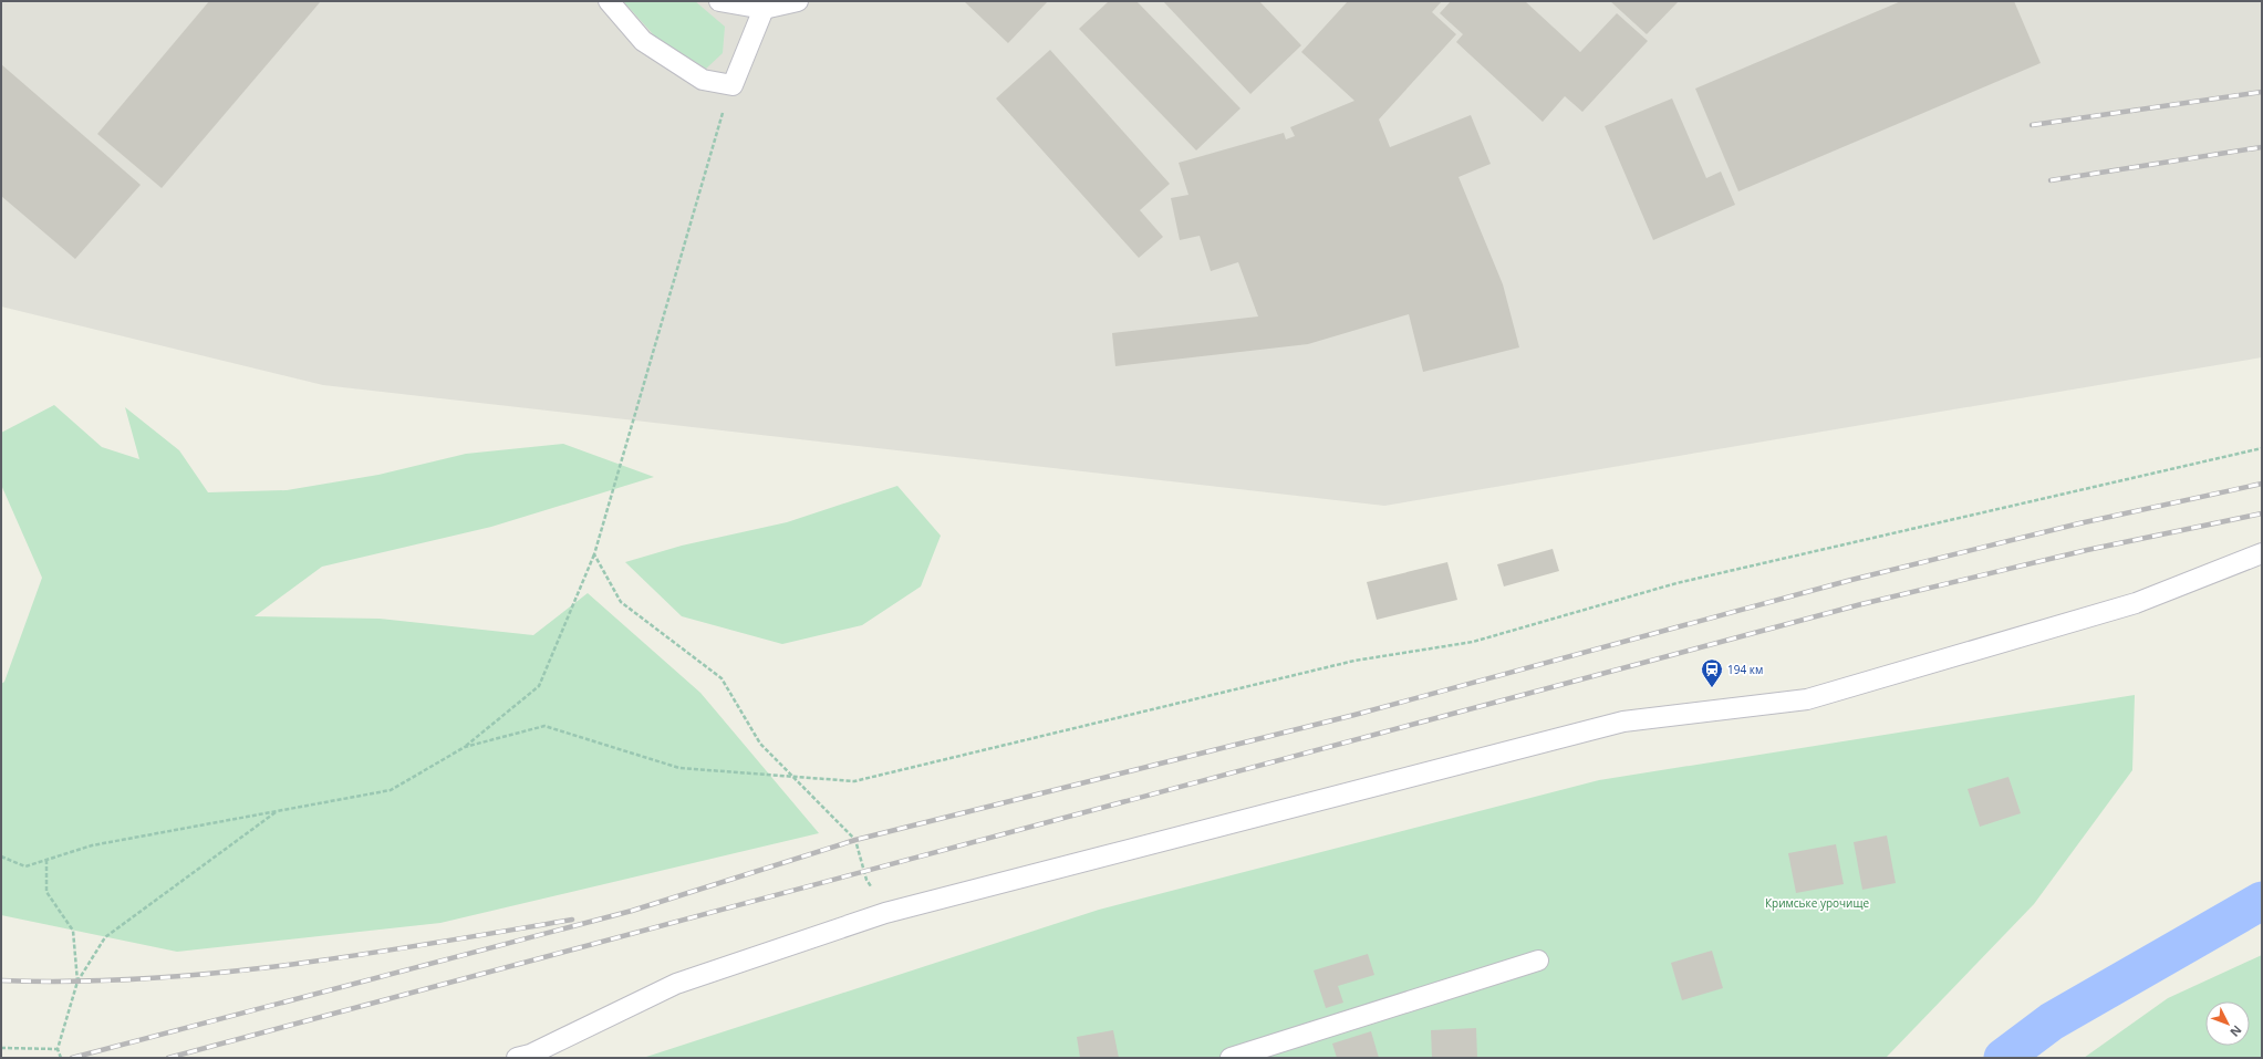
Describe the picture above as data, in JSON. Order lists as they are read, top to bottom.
{
  "parks": ["Кримське урочище"],
  "places": {
    "station": ["194 км"]
  },
  "north": "bottom right"
}
